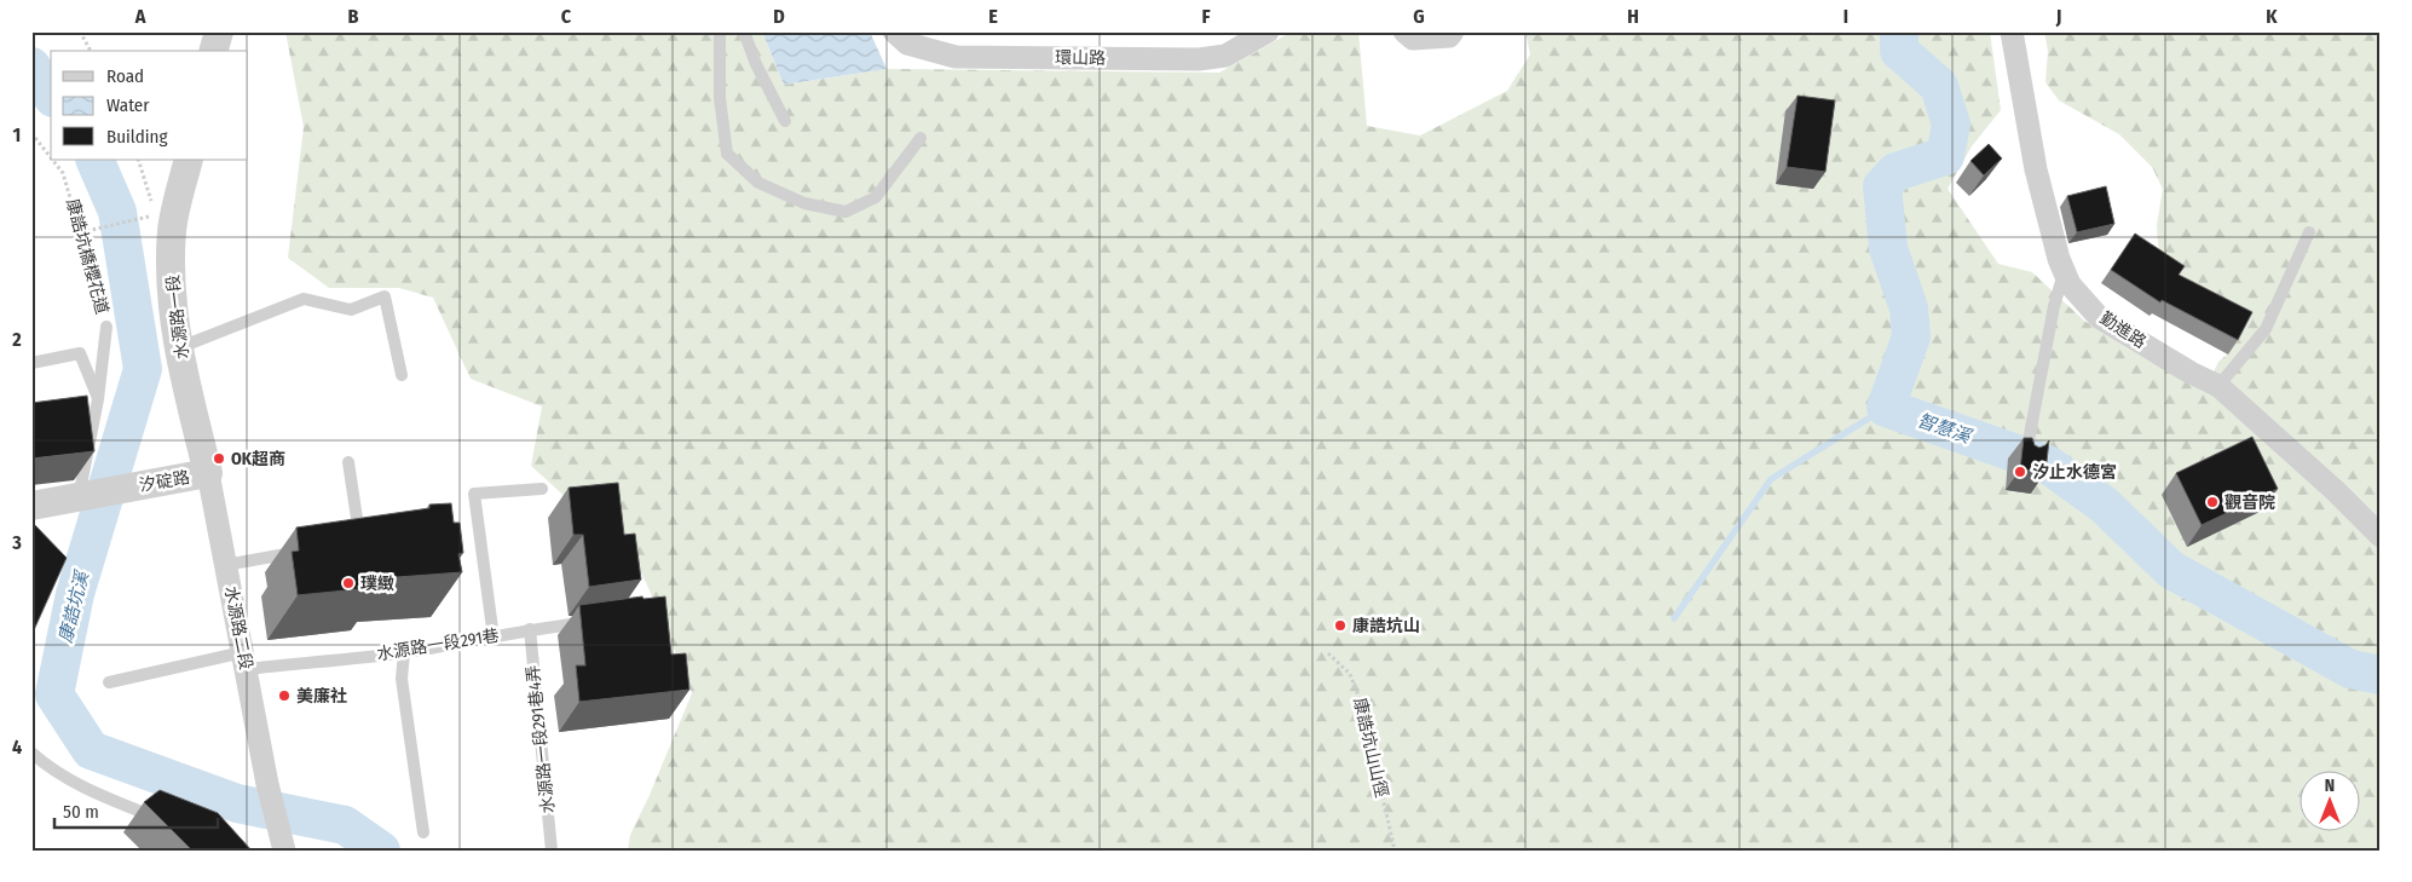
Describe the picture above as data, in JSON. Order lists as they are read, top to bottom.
{
  "streets": {
    "street": [
      "環山路",
      "水源路一段",
      "勤進路",
      "汐碇路",
      "水源路二段"
    ],
    "lane": ["康誥坑橋櫻花道", "水源路一段291巷", "水源路一段291巷4弄"],
    "path": ["康誥坑山山徑"]
  },
  "crossings": [
    ["康誥坑橋櫻花道", "汐碇路"],
    ["水源路一段", "汐碇路"],
    ["水源路一段", "水源路二段"],
    ["汐碇路", "水源路二段"],
    ["水源路二段", "水源路一段291巷"],
    ["水源路一段291巷", "水源路一段291巷4弄"]
  ],
  "water": ["智慧溪", "康誥坑溪"],
  "places": [
    "OK超商",
    "汐止水德宮",
    "觀音院",
    "璞緻",
    "康誥坑山",
    "美廉社"
  ],
  "legend": ["Road", "Water", "Building"],
  "scale_bar": "50 m",
  "north": "top",
  "grid": {
    "columns": [
      "A",
      "B",
      "C",
      "D",
      "E",
      "F",
      "G",
      "H",
      "I",
      "J",
      "K"
    ],
    "rows": [
      "1",
      "2",
      "3",
      "4"
    ]
  }
}
